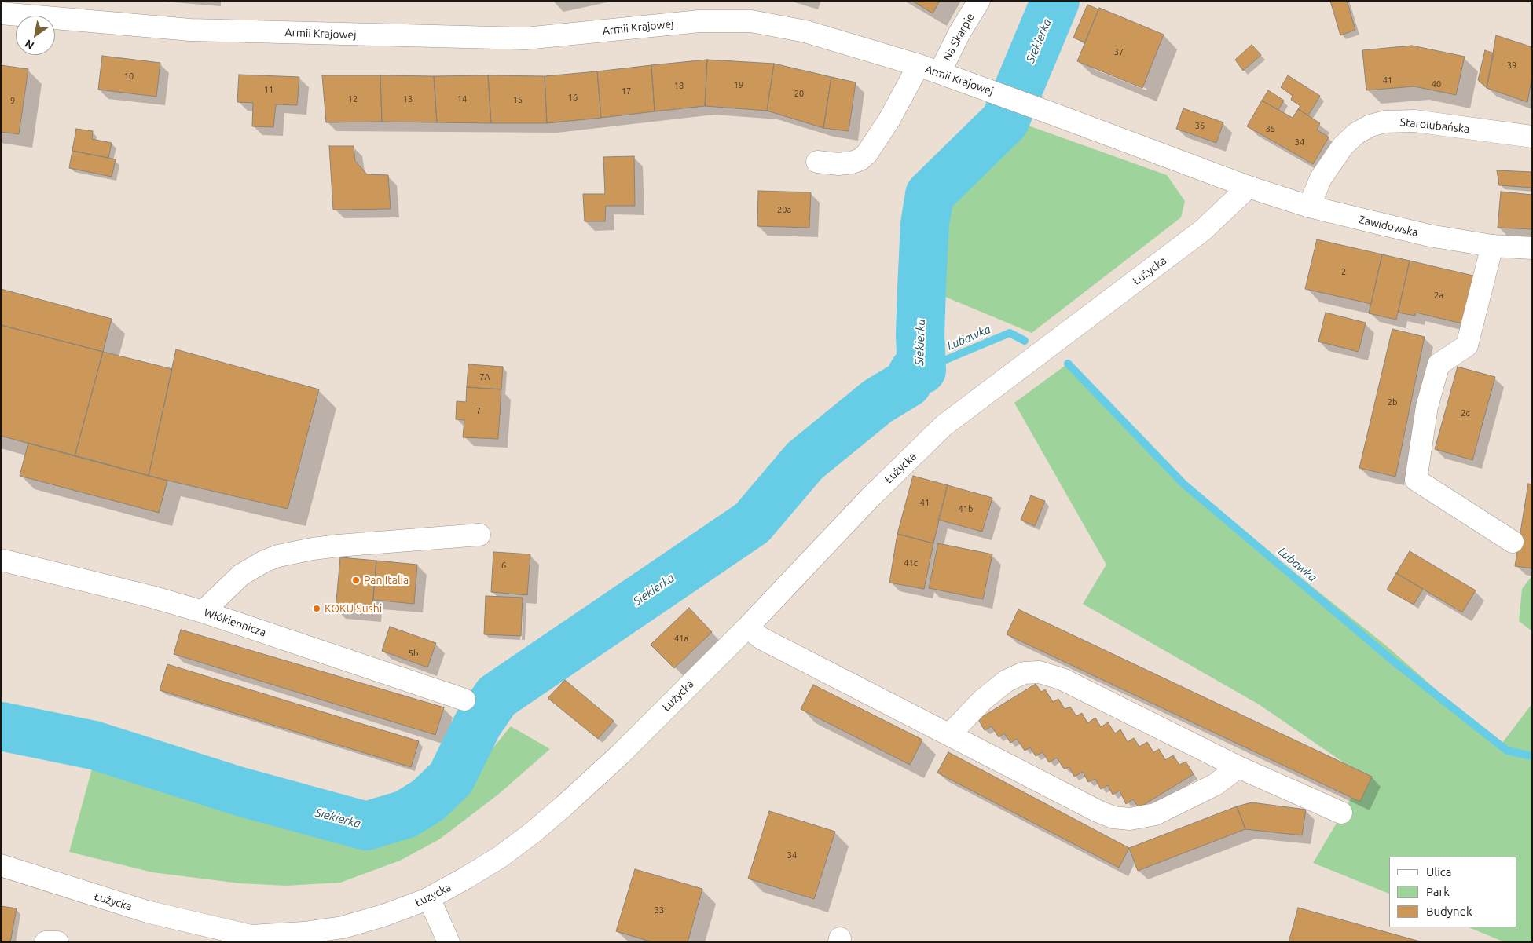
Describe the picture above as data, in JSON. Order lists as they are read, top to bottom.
{
  "streets": {
    "street": [
      "Armii Krajowej",
      "Na Skarpie",
      "Starolubańska",
      "Zawidowska",
      "Łużycka",
      "Włókiennicza"
    ]
  },
  "crossings": [
    ["Armii Krajowej", "Na Skarpie"],
    ["Armii Krajowej", "Zawidowska"],
    ["Armii Krajowej", "Łużycka"],
    ["Starolubańska", "Zawidowska"],
    ["Zawidowska", "Łużycka"]
  ],
  "water": ["Siekierka", "Lubawka"],
  "places": ["Pan Italia", "KOKU Sushi"],
  "house_numbers": [
    "37",
    "39",
    "10",
    "41",
    "40",
    "19",
    "18",
    "11",
    "17",
    "20",
    "16",
    "12",
    "13",
    "14",
    "15",
    "9",
    "36",
    "35",
    "34",
    "20a",
    "2",
    "2a",
    "7A",
    "2b",
    "7",
    "2c",
    "41",
    "41b",
    "41c",
    "6",
    "41a",
    "5b",
    "34",
    "33"
  ],
  "legend": ["Ulica", "Park", "Budynek"],
  "north": "bottom left"
}
